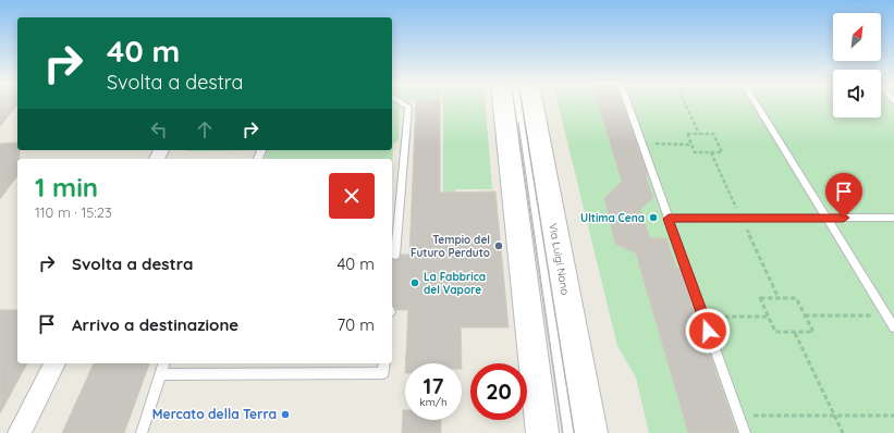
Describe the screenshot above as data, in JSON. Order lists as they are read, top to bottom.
{
  "streets": {
    "main road": ["Via Luigi Nono"]
  },
  "places": [
    "Ultima Cena",
    "Tempio del Futuro Perduto",
    "La Fabbrica del Vapore",
    "Mercato della Terra"
  ],
  "north": "top right",
  "page": {
    "turn": ["40 m", "Svolta a destra"],
    "heading": ["1 min", "110 m · 15:23"],
    "list": [
      {
        "name": "Svolta a destra",
        "value": "40 m"
      },
      {
        "name": "Arrivo a destinazione",
        "value": "70 m"
      }
    ],
    "speed": "17 km/h",
    "limit": "20"
  }
}
